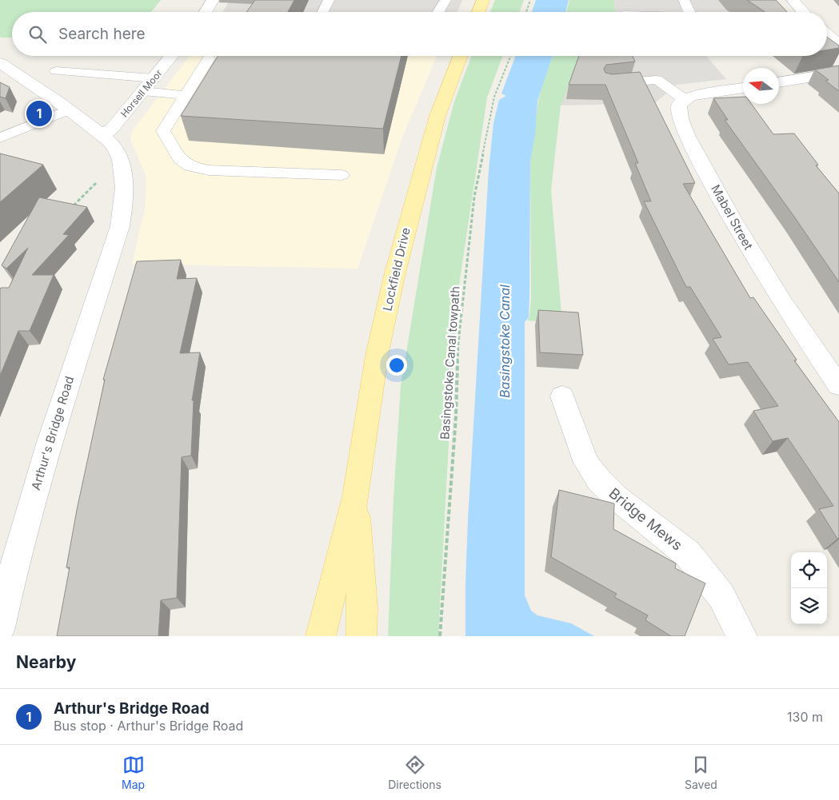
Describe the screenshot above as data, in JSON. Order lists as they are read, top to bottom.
{
  "streets": {
    "main road": ["Lockfield Drive"],
    "street": [
      "Horsell Moor",
      "Mabel Street",
      "Arthur's Bridge Road",
      "Bridge Mews"
    ],
    "path": ["Basingstoke Canal towpath"]
  },
  "crossings": [
    ["Horsell Moor", "Arthur's Bridge Road"]
  ],
  "water": ["Basingstoke Canal"],
  "north": "left",
  "page": {
    "search": "Search here",
    "pins": "1",
    "heading": "Nearby",
    "list": [
      {
        "mark": "1",
        "name": "Arthur's Bridge Road",
        "note": "Bus stop · Arthur's Bridge Road",
        "value": "130 m"
      }
    ],
    "nav": ["Map", "Directions", "Saved"]
  }
}
